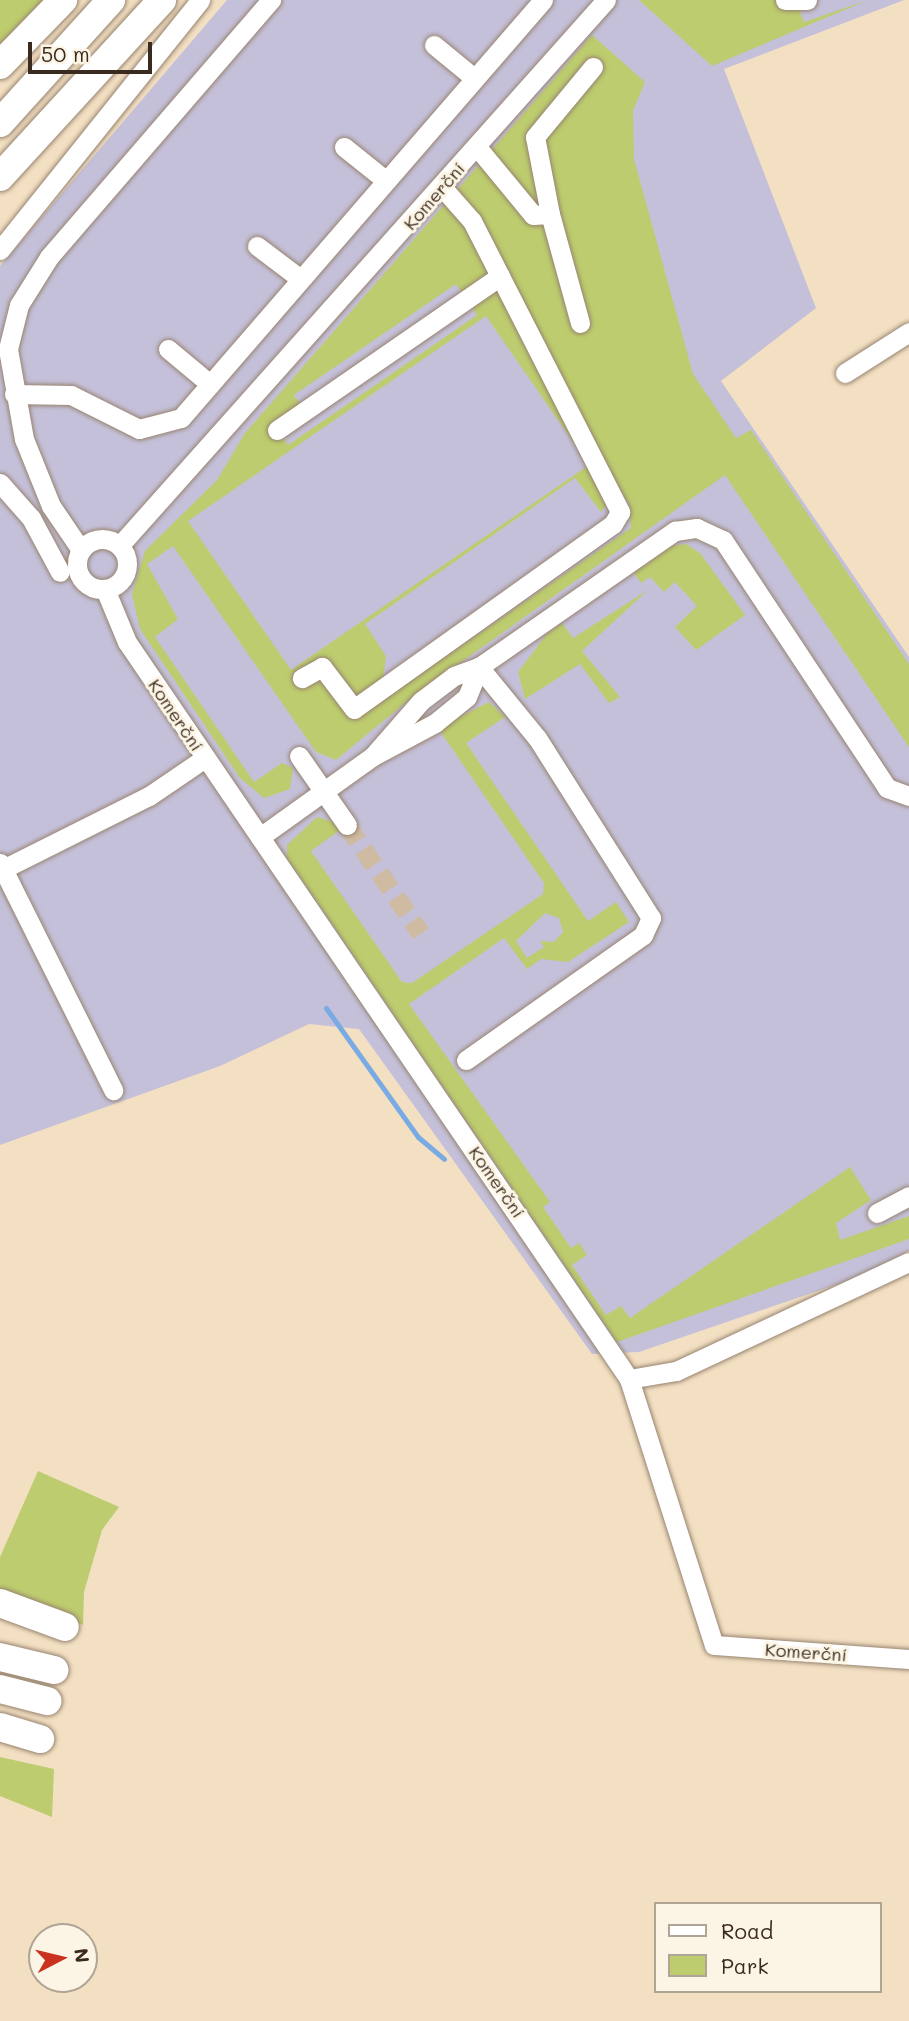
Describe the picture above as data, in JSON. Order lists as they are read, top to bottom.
{
  "streets": {
    "street": ["Komerční"]
  },
  "legend": ["Road", "Park"],
  "scale_bar": "50 m",
  "north": "right"
}
